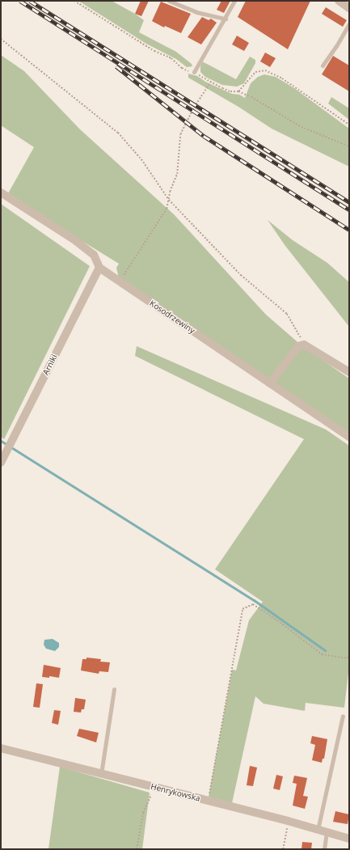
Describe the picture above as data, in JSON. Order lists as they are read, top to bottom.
{
  "streets": {
    "street": ["Kosodrzewiny", "Arniki", "Henrykowska"]
  },
  "crossings": [
    ["Kosodrzewiny", "Arniki"]
  ]
}
